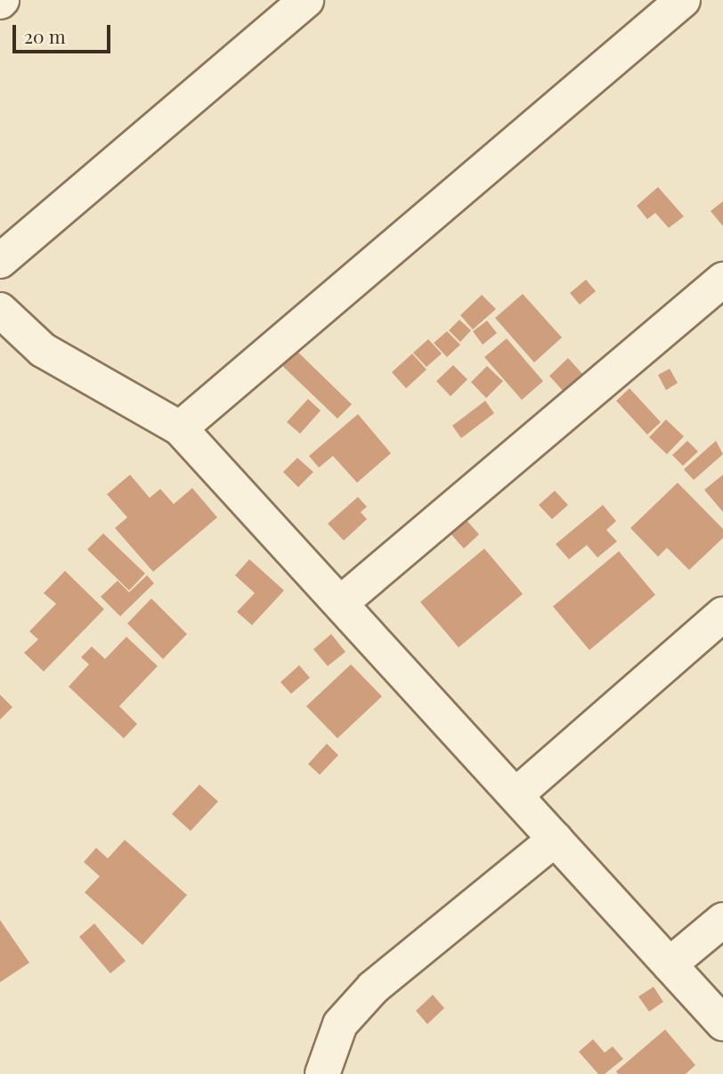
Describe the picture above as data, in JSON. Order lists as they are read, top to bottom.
{
  "scale_bar": "20 m"
}
